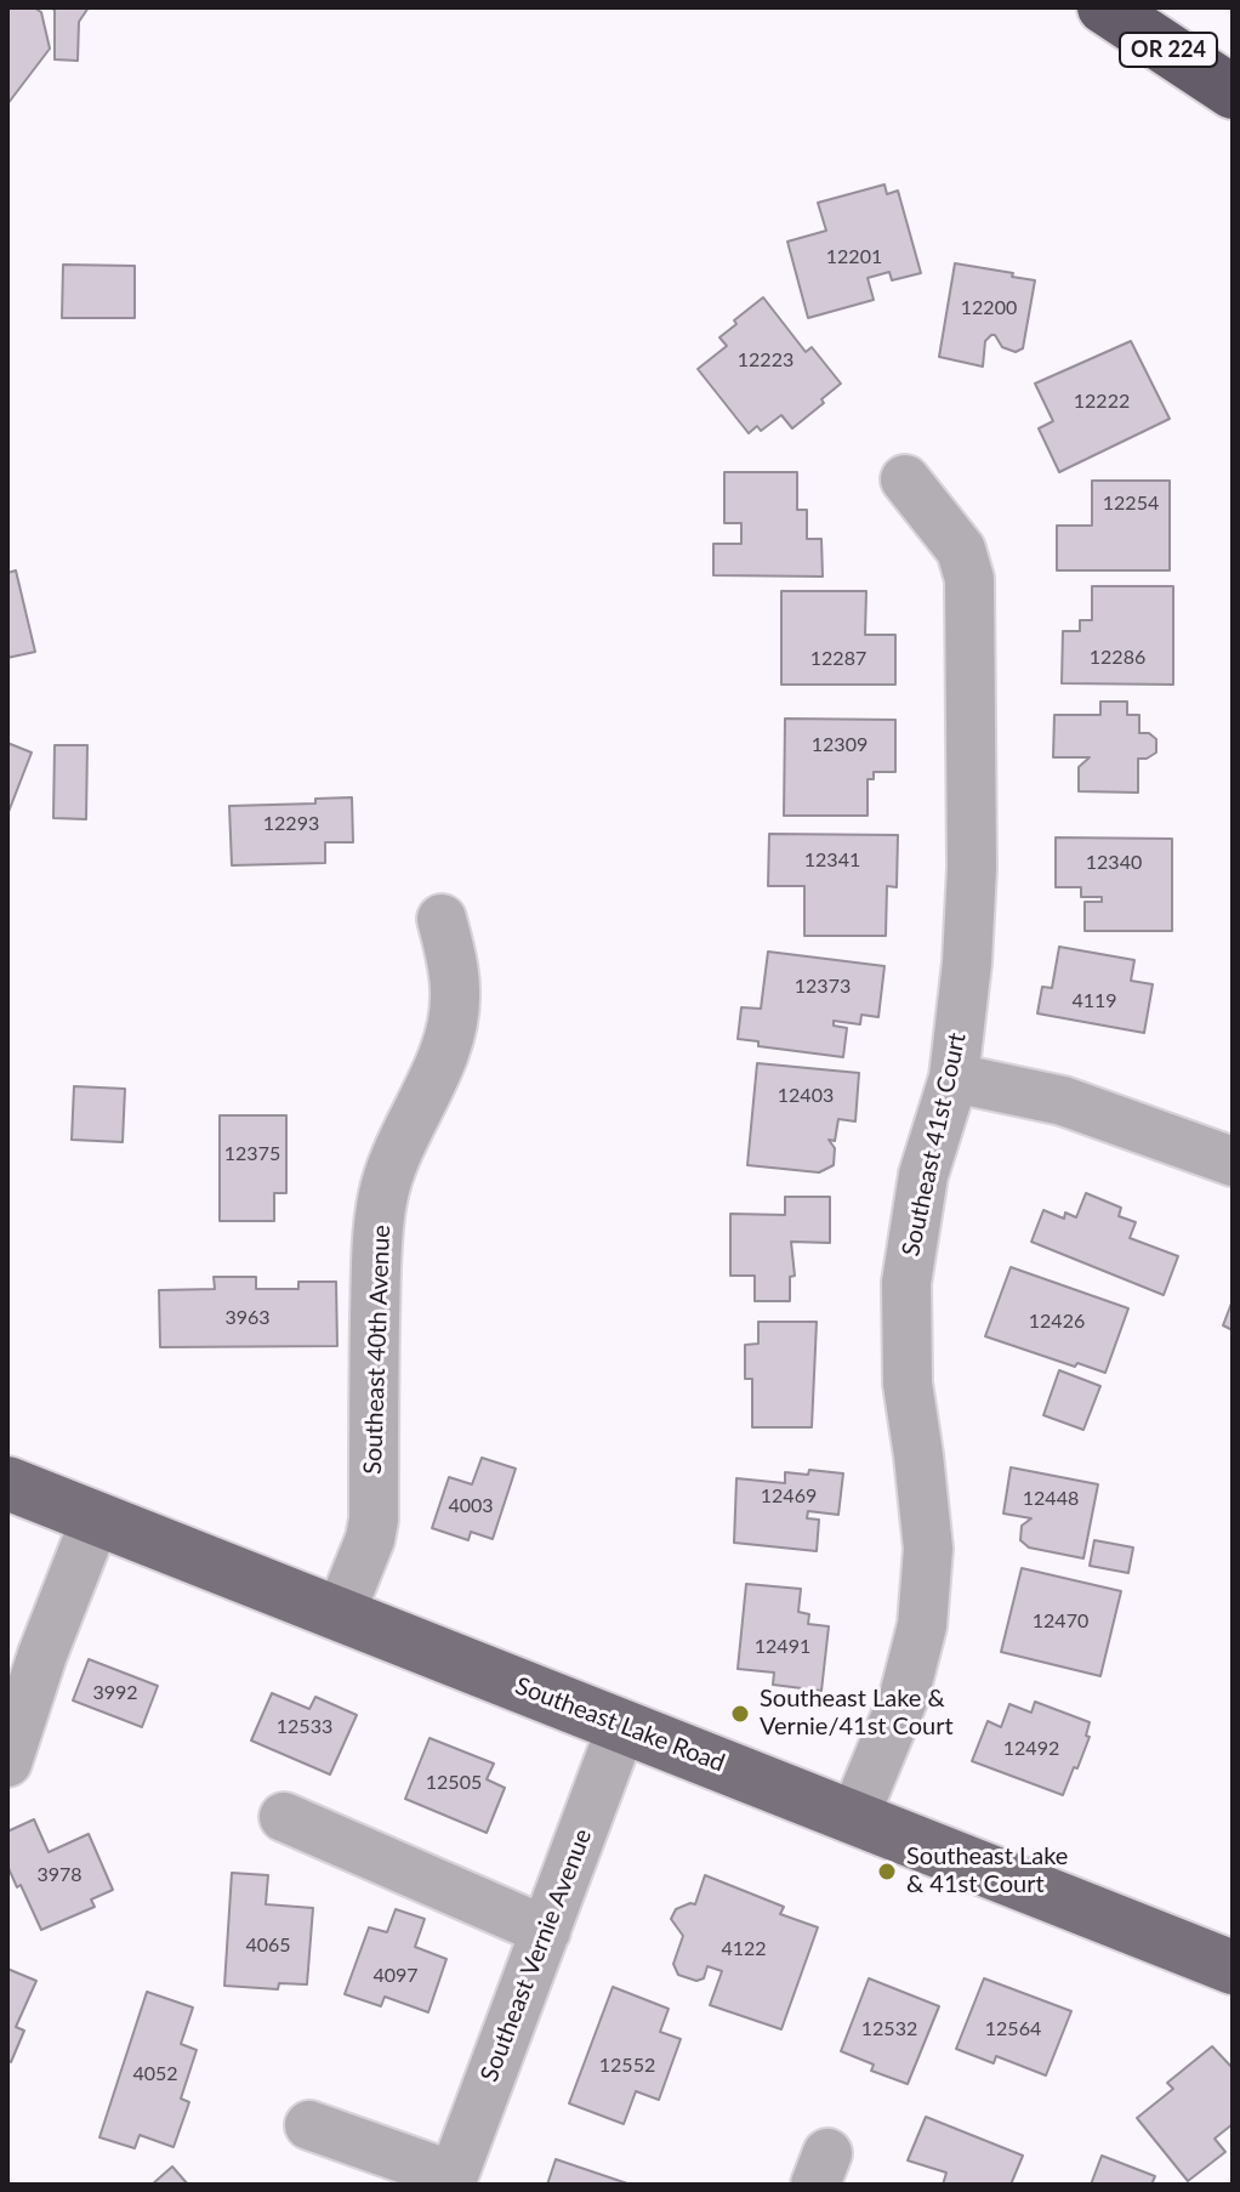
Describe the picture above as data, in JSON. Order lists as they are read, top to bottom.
{
  "streets": {
    "highway": ["OR 224"],
    "main road": ["Southeast Lake Road"],
    "street": ["Southeast 41st Court", "Southeast 40th Avenue", "Southeast Vernie Avenue"]
  },
  "crossings": [
    ["Southeast 41st Court", "Southeast Lake Road"],
    ["Southeast 40th Avenue", "Southeast Lake Road"],
    ["Southeast Lake Road", "Southeast Vernie Avenue"]
  ],
  "places": ["Southeast Lake & Vernie/41st Court", "Southeast Lake & 41st Court"],
  "house_numbers": [
    "12201",
    "12200",
    "12223",
    "12222",
    "12254",
    "12286",
    "12287",
    "12309",
    "12293",
    "12341",
    "12340",
    "12373",
    "4119",
    "12403",
    "12375",
    "3963",
    "12426",
    "12469",
    "12448",
    "4003",
    "12470",
    "12491",
    "3992",
    "12533",
    "12492",
    "12505",
    "3978",
    "4065",
    "4122",
    "4097",
    "12532",
    "12564",
    "12552",
    "4052"
  ]
}
